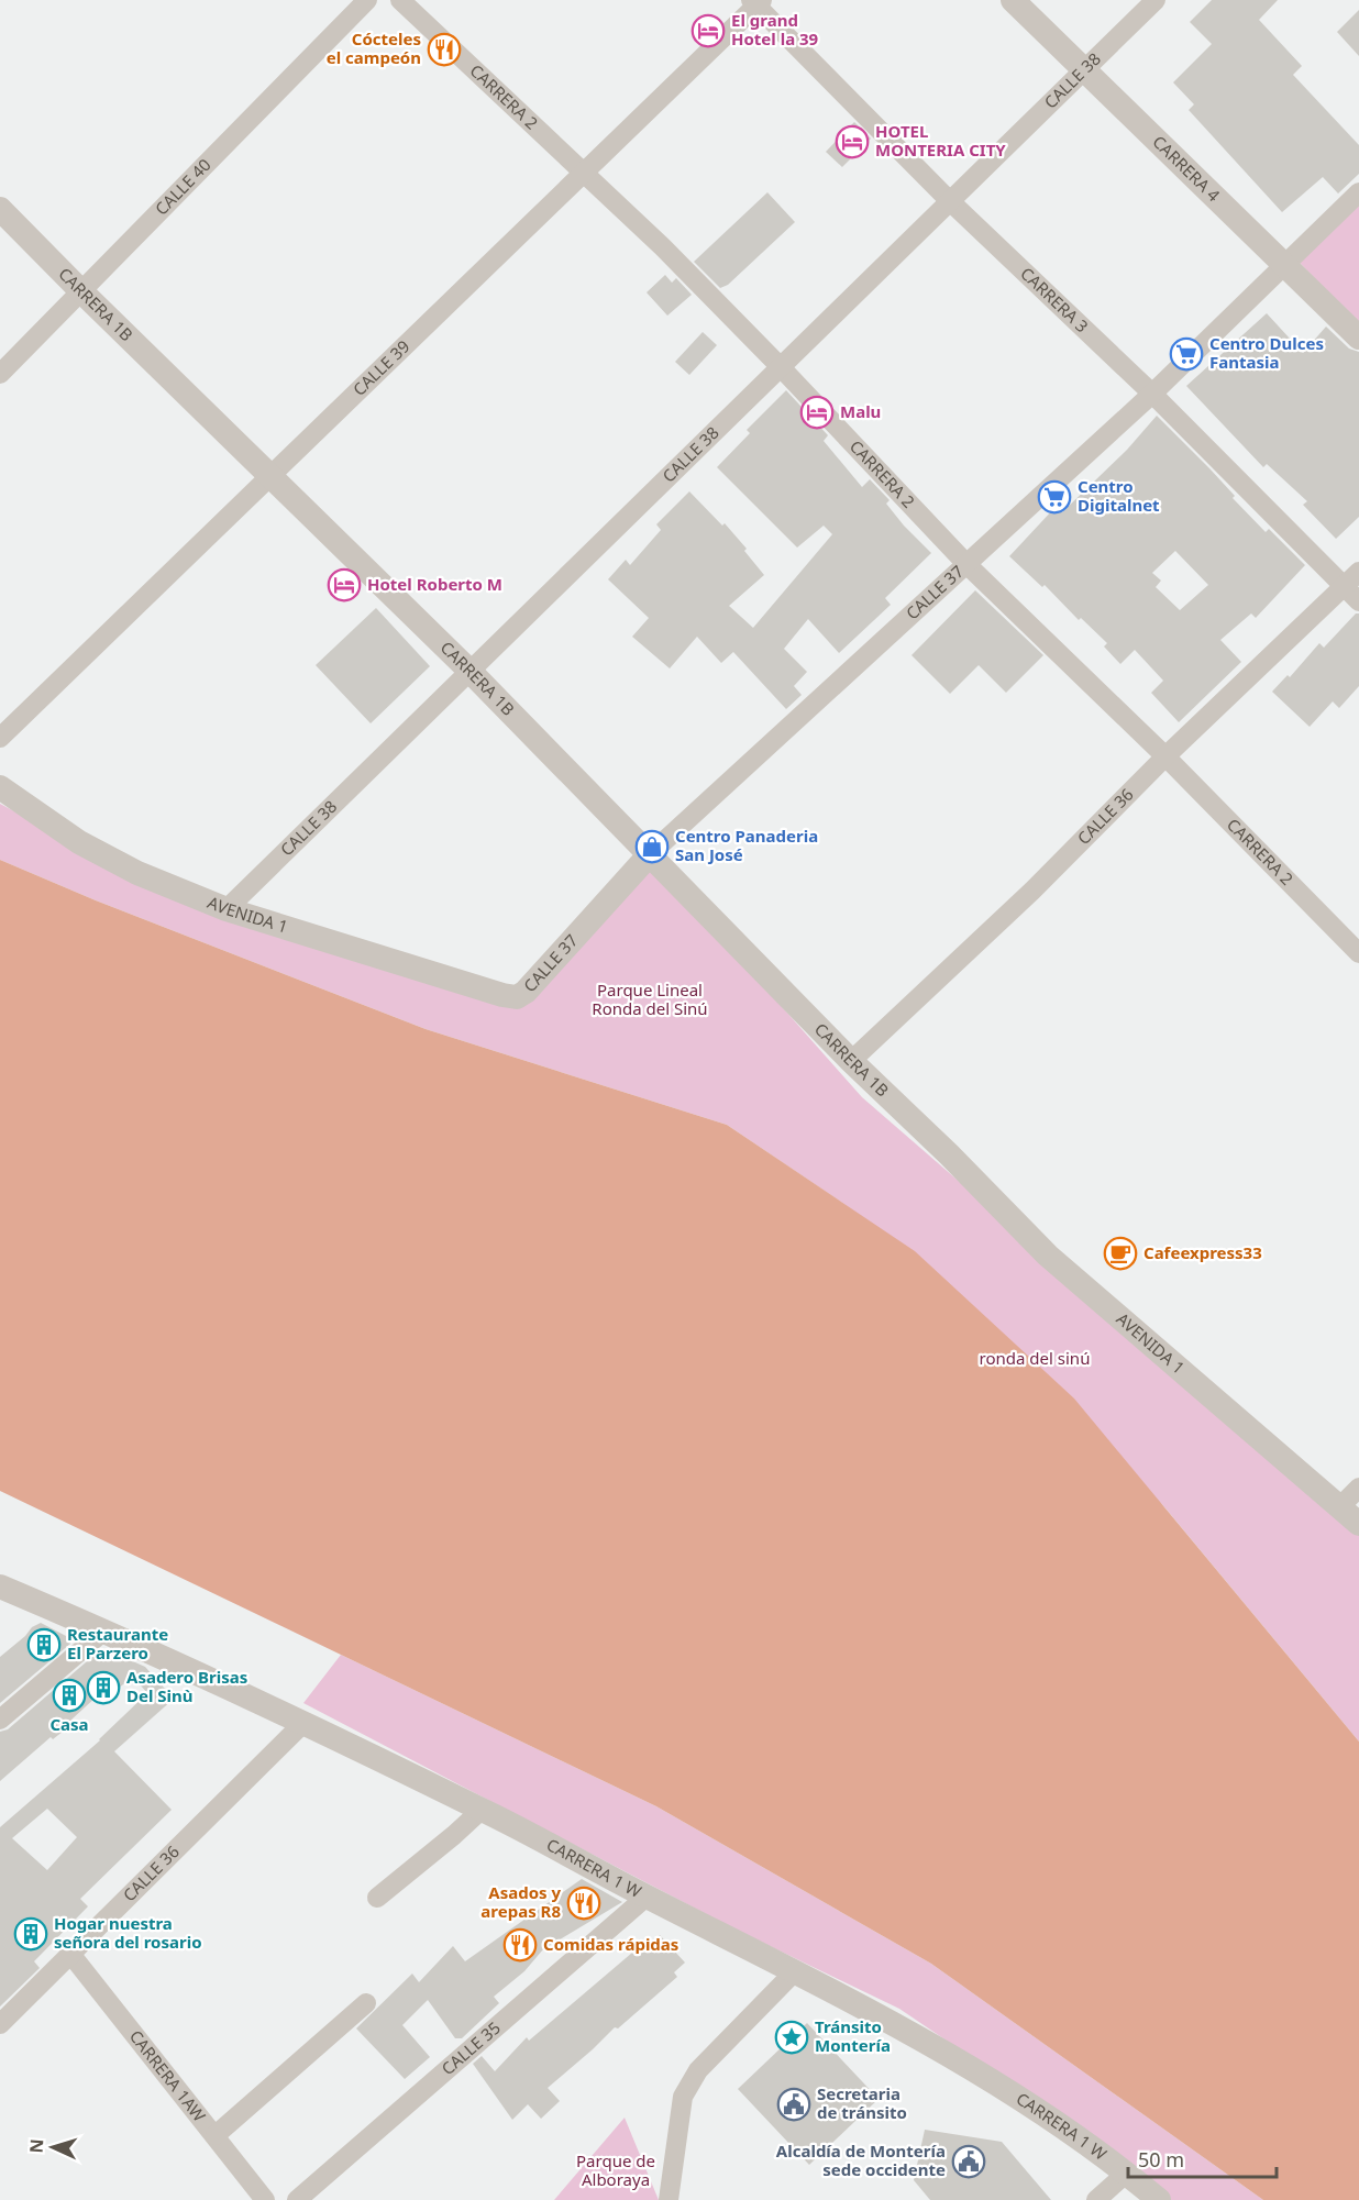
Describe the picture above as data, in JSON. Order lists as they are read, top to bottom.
{
  "streets": {
    "street": [
      "CALLE 38",
      "CARRERA 2",
      "CARRERA 4",
      "CALLE 40",
      "CARRERA 3",
      "CARRERA 1B",
      "CALLE 39",
      "CALLE 37",
      "CALLE 36",
      "AVENIDA 1",
      "CARRERA 1 W",
      "CALLE 35",
      "CARRERA 1AW"
    ]
  },
  "crossings": [
    ["CALLE 38", "CARRERA 2"],
    ["CALLE 38", "CARRERA 4"],
    ["CALLE 38", "CARRERA 3"],
    ["CALLE 38", "CARRERA 1B"],
    ["CALLE 38", "AVENIDA 1"],
    ["CARRERA 2", "CALLE 39"],
    ["CARRERA 2", "CALLE 37"],
    ["CARRERA 2", "CALLE 36"],
    ["CARRERA 4", "CALLE 37"],
    ["CALLE 40", "CARRERA 1B"],
    ["CARRERA 3", "CALLE 39"],
    ["CARRERA 3", "CALLE 37"],
    ["CARRERA 3", "CALLE 36"],
    ["CARRERA 1B", "CALLE 39"],
    ["CARRERA 1B", "CALLE 37"],
    ["CARRERA 1B", "CALLE 36"],
    ["CARRERA 1B", "AVENIDA 1"],
    ["CALLE 37", "AVENIDA 1"],
    ["CALLE 36", "CARRERA 1 W"],
    ["CALLE 36", "CARRERA 1AW"],
    ["CARRERA 1 W", "CALLE 35"]
  ],
  "parks": ["Parque Lineal Ronda del Sinú", "ronda del sinú", "Parque de Alboraya"],
  "places": {
    "hotel": [
      "El grand Hotel la 39",
      "HOTEL MONTERIA CITY",
      "Malu",
      "Hotel Roberto M"
    ],
    "restaurant": ["Cócteles el campeón", "Asados y arepas R8", "Comidas rápidas"],
    "supermarket": ["Centro Dulces Fantasia", "Centro Digitalnet"],
    "shop": ["Centro Panaderia San José"],
    "cafe": ["Cafeexpress33"],
    "building": [
      "Restaurante El Parzero",
      "Asadero Brisas Del Sinù",
      "Casa",
      "Hogar nuestra señora del rosario"
    ],
    "place": ["Tránsito Montería"],
    "public building": ["Secretaria de tránsito", "Alcaldía de Montería sede occidente"]
  },
  "scale_bar": "50 m",
  "north": "left"
}
